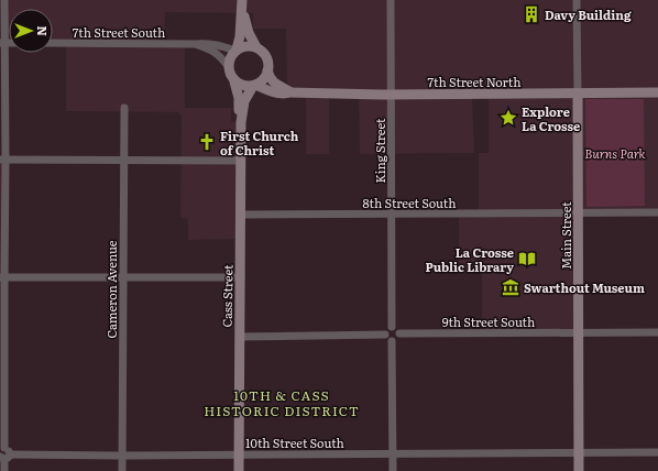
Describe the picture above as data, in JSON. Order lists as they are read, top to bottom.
{
  "streets": {
    "street": [
      "7th Street South",
      "7th Street North",
      "King Street",
      "8th Street South",
      "Main Street",
      "Cameron Avenue",
      "Cass Street",
      "9th Street South",
      "10th Street South"
    ]
  },
  "crossings": [
    ["7th Street South", "7th Street North"],
    ["7th Street South", "Cass Street"],
    ["7th Street North", "King Street"],
    ["7th Street North", "Main Street"],
    ["7th Street North", "Cass Street"],
    ["King Street", "8th Street South"],
    ["King Street", "9th Street South"],
    ["8th Street South", "Main Street"],
    ["8th Street South", "Cass Street"],
    ["Main Street", "9th Street South"],
    ["Main Street", "10th Street South"],
    ["Cameron Avenue", "10th Street South"],
    ["Cass Street", "10th Street South"]
  ],
  "districts": ["10TH & CASS HISTORIC DISTRICT"],
  "parks": ["Burns Park"],
  "places": {
    "building": ["Davy Building"],
    "place": ["Explore La Crosse"],
    "church": ["First Church of Christ"],
    "library": ["La Crosse Public Library"],
    "museum": ["Swarthout Museum"]
  },
  "north": "right"
}
